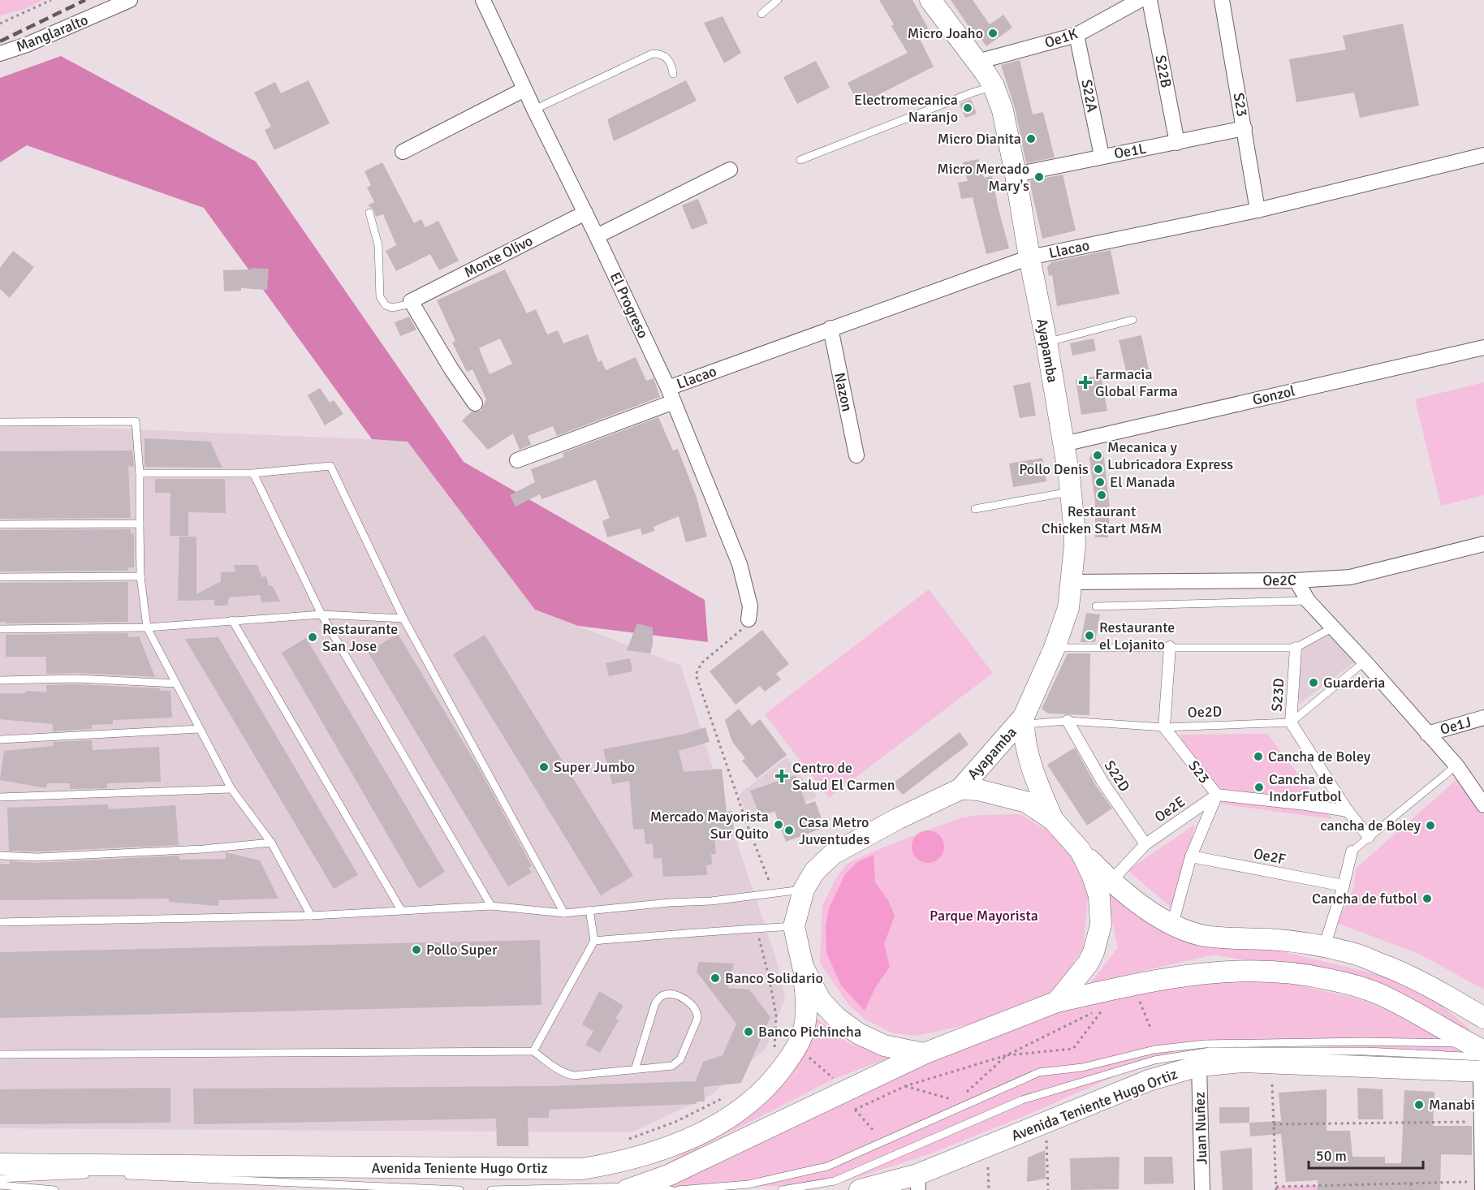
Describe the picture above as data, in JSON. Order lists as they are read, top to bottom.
{
  "streets": {
    "main road": ["Ayapamba", "Avenida Teniente Hugo Ortiz"],
    "street": [
      "Manglaralto",
      "Oe1K",
      "S22B",
      "S22A",
      "S23",
      "Oe1L",
      "Llacao",
      "Monte Olivo",
      "El Progreso",
      "Nazon",
      "Gonzol",
      "Oe2C",
      "S23D",
      "Oe1J",
      "S22D",
      "Oe2E",
      "Oe2F",
      "Juan Nuñez"
    ],
    "lane": ["Oe2D"]
  },
  "crossings": [
    ["Oe1K", "S22A"],
    ["Oe1K", "Ayapamba"],
    ["S22B", "Oe1L"],
    ["S22A", "Oe1L"],
    ["S23", "Oe1L"],
    ["S23", "Llacao"],
    ["S23", "Oe2D"],
    ["S23", "Oe2E"],
    ["S23", "Oe2F"],
    ["Oe1L", "Ayapamba"],
    ["Llacao", "El Progreso"],
    ["Llacao", "Ayapamba"],
    ["Llacao", "Nazon"],
    ["Monte Olivo", "El Progreso"],
    ["Ayapamba", "Gonzol"],
    ["Ayapamba", "Oe2C"],
    ["Ayapamba", "Oe2D"],
    ["S23D", "Oe2D"],
    ["Oe2D", "S22D"],
    ["S22D", "Oe2E"],
    ["Avenida Teniente Hugo Ortiz", "Juan Nuñez"]
  ],
  "parks": ["Parque Mayorista"],
  "places": {
    "other": [
      "Micro Joaho",
      "Electromecanica Naranjo",
      "Micro Dianita",
      "Micro Mercado Mary's",
      "Mecanica y Lubricadora Express",
      "Pollo Denis",
      "El Manada",
      "Restaurant Chicken Start M&M",
      "Restaurante el Lojanito",
      "Restaurante San Jose",
      "Guarderia",
      "Cancha de Boley",
      "Super Jumbo",
      "Cancha de IndorFutbol",
      "Mercado Mayorista Sur Quito",
      "cancha de Boley",
      "Casa Metro Juventudes",
      "Cancha de futbol",
      "Pollo Super",
      "Banco Solidario",
      "Banco Pichincha",
      "Manabi"
    ],
    "health": ["Farmacia Global Farma", "Centro de Salud El Carmen"]
  },
  "scale_bar": "50 m"
}
